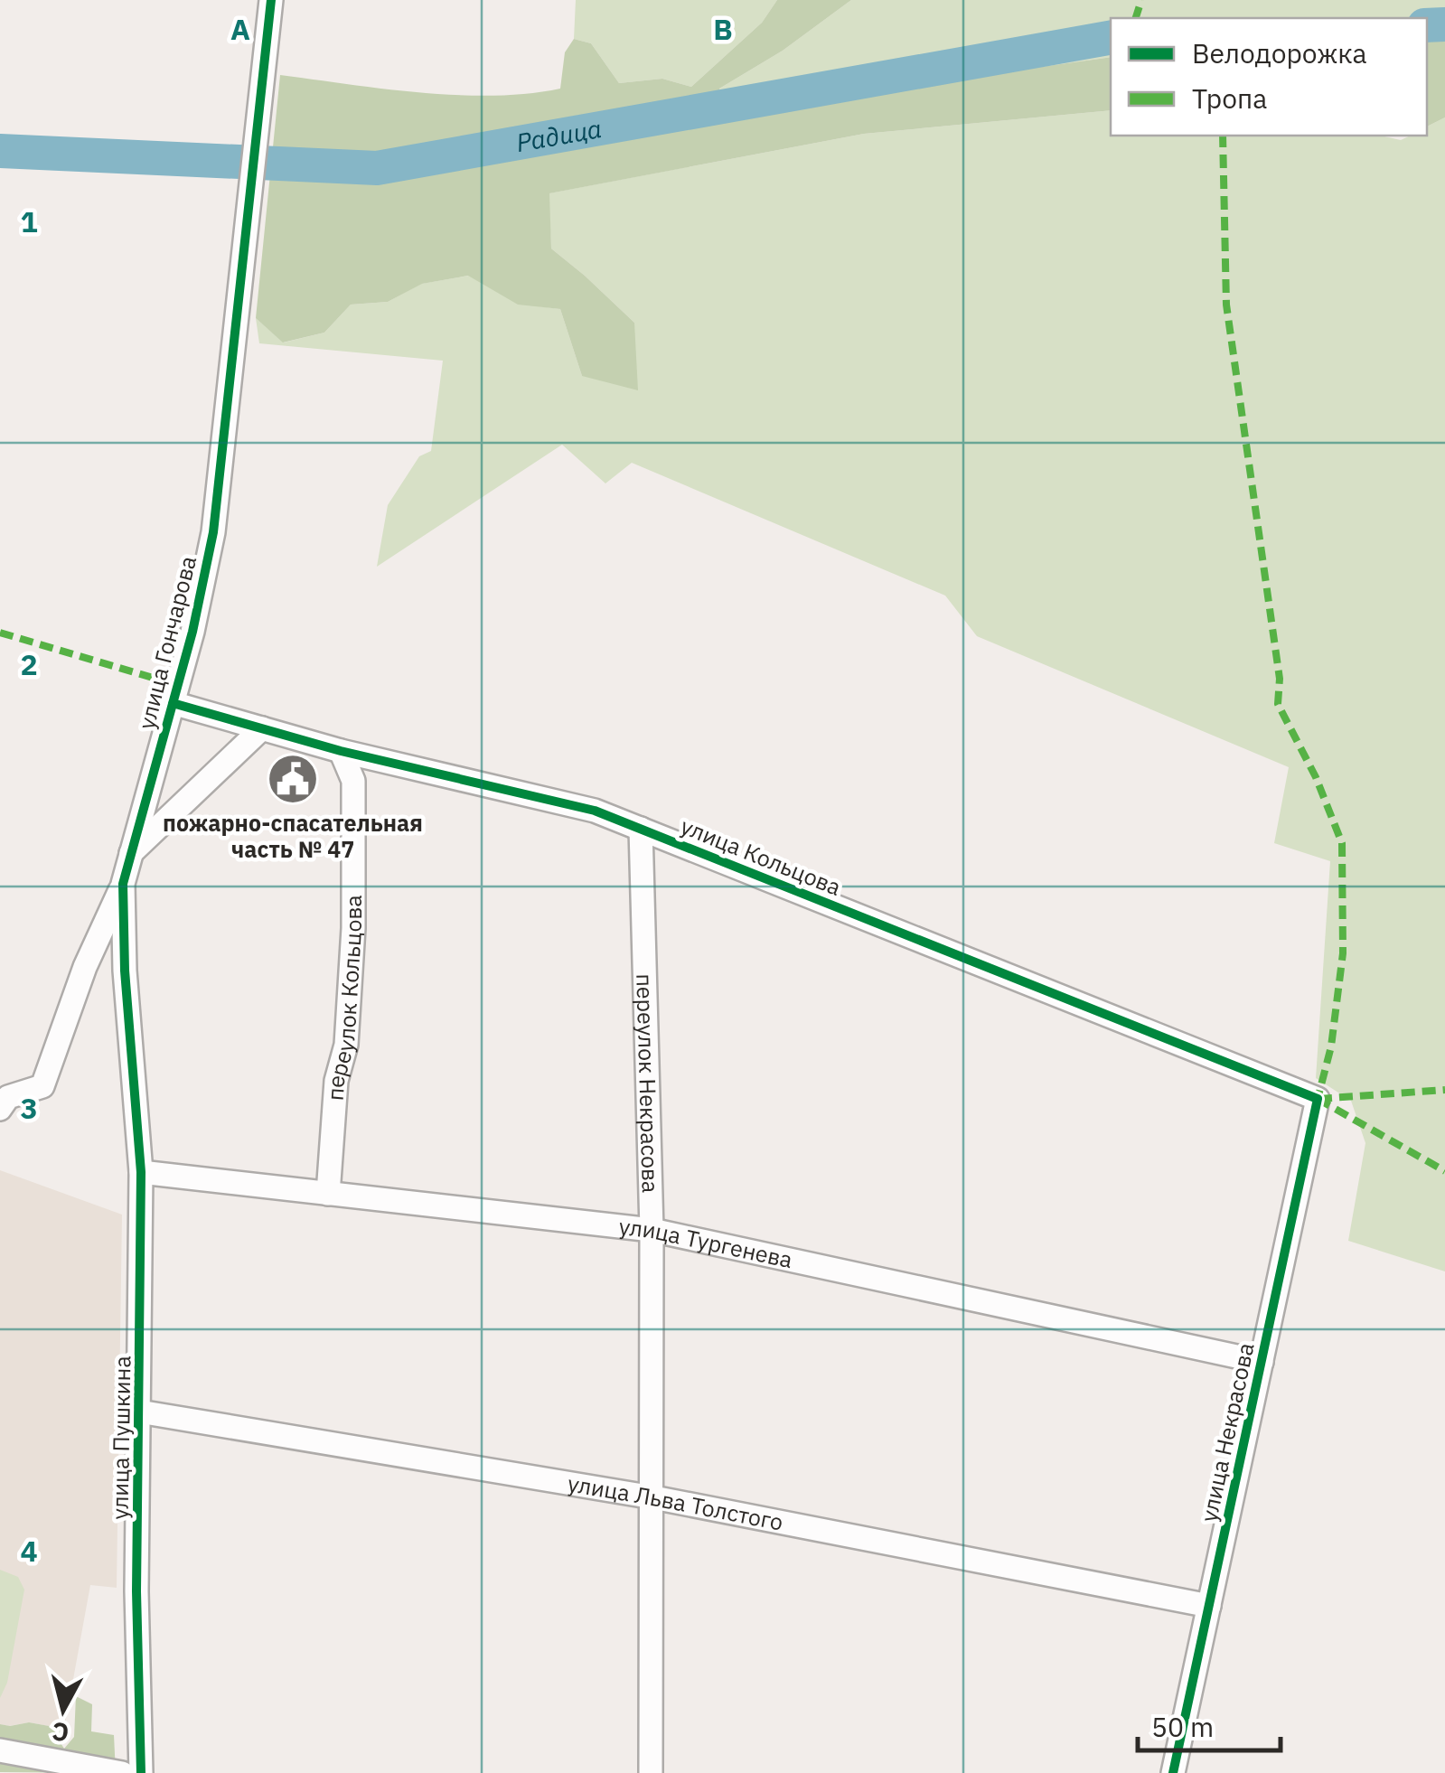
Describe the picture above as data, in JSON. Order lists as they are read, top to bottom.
{
  "streets": {
    "street": [
      "улица Гончарова",
      "улица Кольцова",
      "переулок Кольцова",
      "переулок Некрасова",
      "улица Тургенева",
      "улица Некрасова",
      "улица Пушкина",
      "улица Льва Толстого"
    ]
  },
  "crossings": [
    ["улица Гончарова", "улица Кольцова"],
    ["улица Гончарова", "улица Пушкина"],
    ["улица Кольцова", "переулок Кольцова"],
    ["улица Кольцова", "переулок Некрасова"],
    ["улица Кольцова", "улица Некрасова"],
    ["переулок Кольцова", "улица Тургенева"],
    ["переулок Некрасова", "улица Тургенева"],
    ["переулок Некрасова", "улица Льва Толстого"],
    ["улица Тургенева", "улица Некрасова"],
    ["улица Тургенева", "улица Пушкина"],
    ["улица Некрасова", "улица Льва Толстого"],
    ["улица Пушкина", "улица Льва Толстого"]
  ],
  "water": ["Радица"],
  "places": {
    "public building": ["пожарно-спасательная часть № 47"]
  },
  "legend": ["Велодорожка", "Тропа"],
  "scale_bar": "50 m",
  "north": "bottom",
  "grid": {
    "columns": ["A", "B"],
    "rows": [
      "1",
      "2",
      "3",
      "4"
    ]
  }
}
